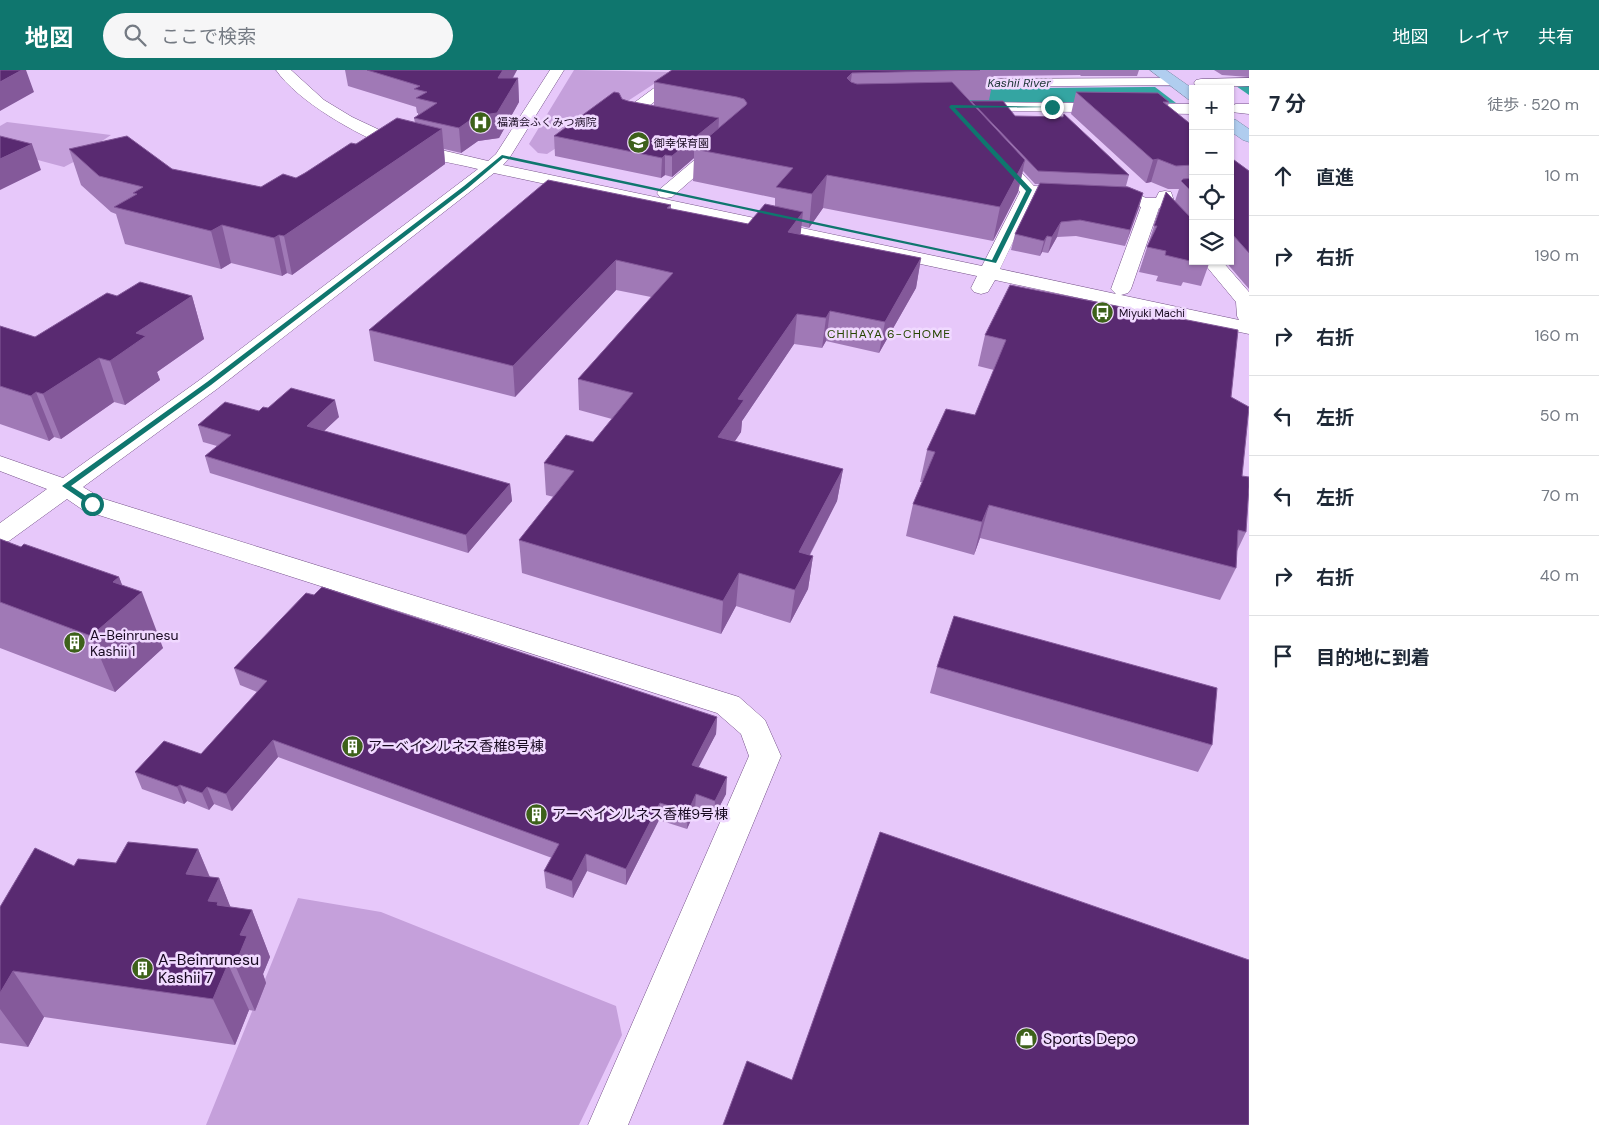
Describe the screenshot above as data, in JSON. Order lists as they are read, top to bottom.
{
  "districts": ["CHIHAYA 6-CHOME"],
  "water": ["Kashii River"],
  "places": {
    "hospital": ["福満会ふくみつ病院"],
    "school or university": ["御幸保育園"],
    "bus stop": ["Miyuki Machi"],
    "building": [
      "A-Beinrunesu Kashii 1",
      "アーベインルネス香椎8号棟",
      "アーベインルネス香椎9号棟",
      "A-Beinrunesu Kashii 7"
    ],
    "shop": ["Sports Depo"]
  },
  "page": {
    "header": "地図",
    "search": "ここで検索",
    "nav": ["地図", "レイヤ", "共有"],
    "heading": ["7 分", "徒歩 · 520 m"],
    "map_buttons": ["+", "−"],
    "list": [
      ["直進", "10 m"],
      ["右折", "190 m"],
      ["右折", "160 m"],
      ["左折", "50 m"],
      ["左折", "70 m"],
      ["右折", "40 m"],
      "目的地に到着"
    ]
  }
}
